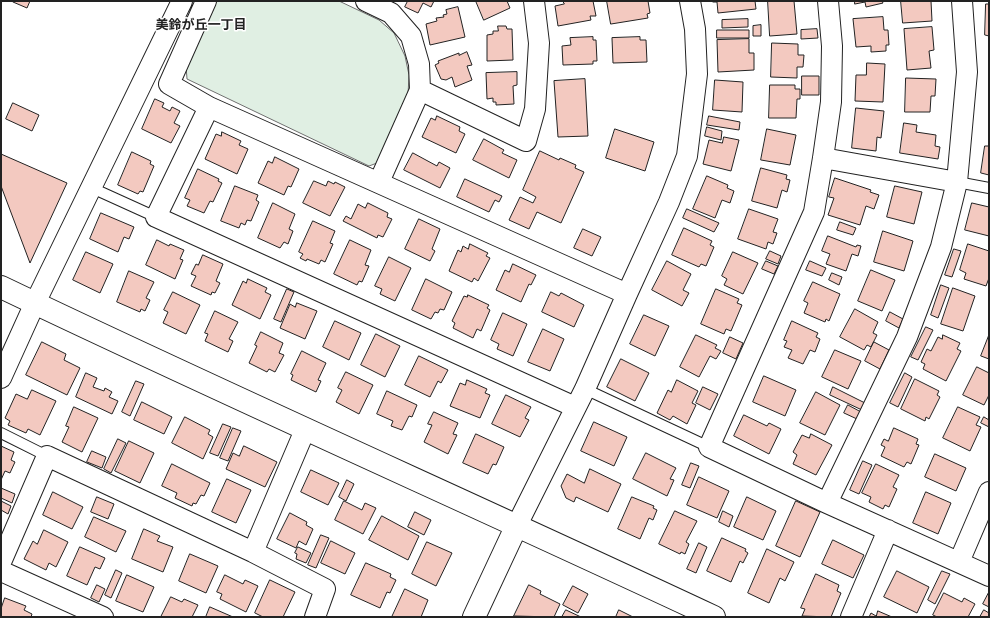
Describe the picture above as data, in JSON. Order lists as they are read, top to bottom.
{
  "districts": ["美鈴が丘一丁目"]
}
